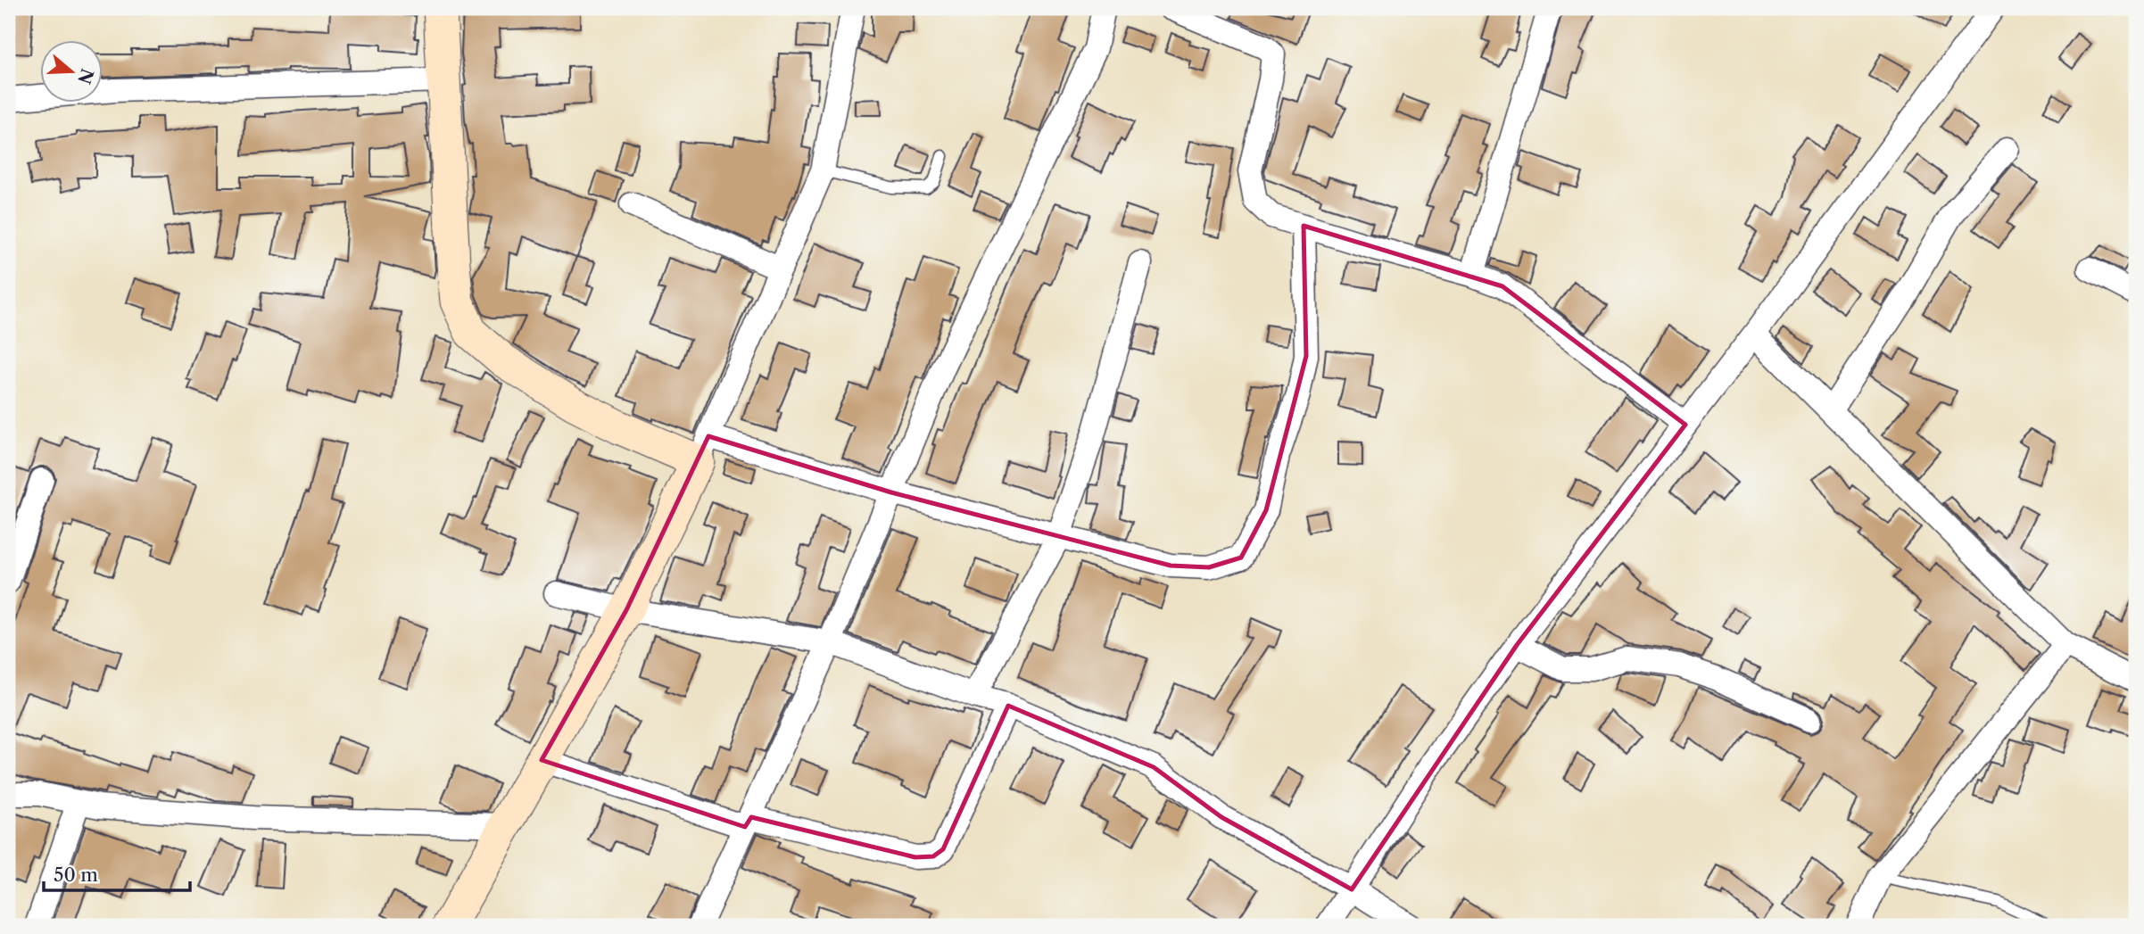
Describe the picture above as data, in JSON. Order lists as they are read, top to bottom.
{
  "scale_bar": "50 m",
  "north": "right"
}
